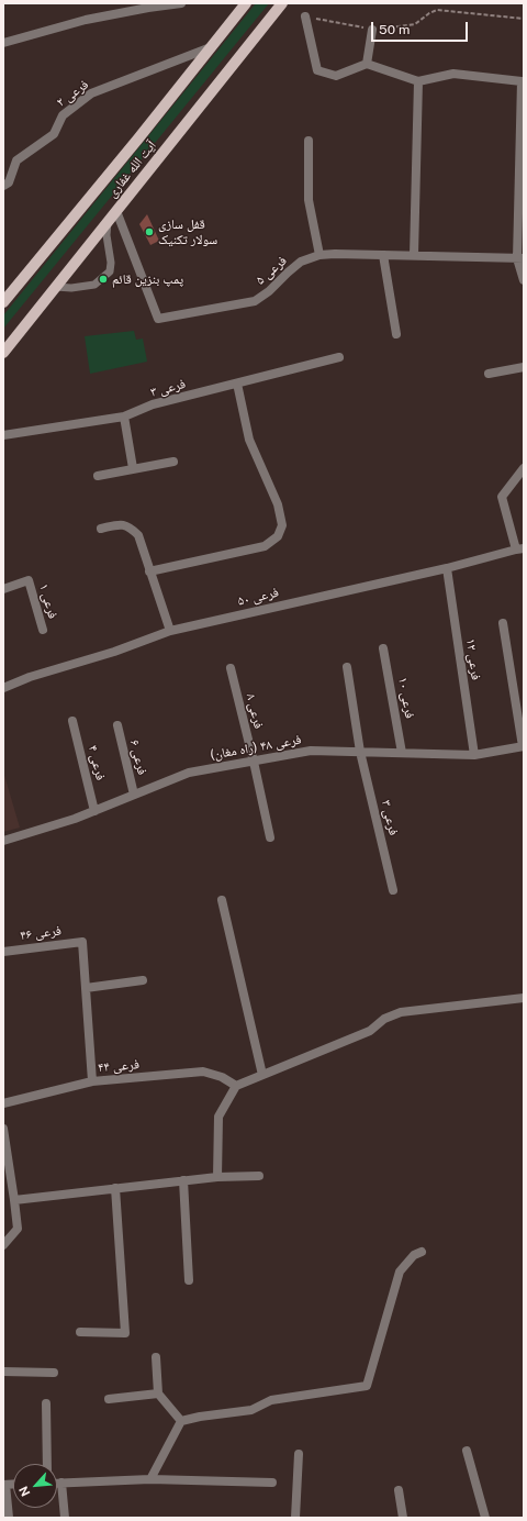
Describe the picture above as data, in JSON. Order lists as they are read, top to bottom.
{
  "streets": {
    "main road": ["آیت الله غفاری"],
    "street": [
      "فرعی ۲",
      "فرعی ۵",
      "فرعی ۳",
      "فرعی ۵۰",
      "فرعی ۱",
      "فرعی ۱۲",
      "فرعی ۱۰",
      "فرعی ۸",
      "فرعی ۴۸ (راه مغان)",
      "فرعی ۶",
      "فرعی ۴",
      "فرعی ۴۶",
      "فرعی ۴۴"
    ]
  },
  "crossings": [
    ["فرعی ۲", "آیت الله غفاری"],
    ["آیت الله غفاری", "فرعی ۵"],
    ["فرعی ۳", "فرعی ۴۸ (راه مغان)"],
    ["فرعی ۵۰", "فرعی ۱۲"],
    ["فرعی ۱۲", "فرعی ۴۸ (راه مغان)"],
    ["فرعی ۱۰", "فرعی ۴۸ (راه مغان)"],
    ["فرعی ۸", "فرعی ۴۸ (راه مغان)"],
    ["فرعی ۴۸ (راه مغان)", "فرعی ۶"],
    ["فرعی ۴۸ (راه مغان)", "فرعی ۴"]
  ],
  "places": ["قفل سازی سولار تکنیک", "پمپ بنزین قائم"],
  "scale_bar": "50 m",
  "north": "bottom left"
}
